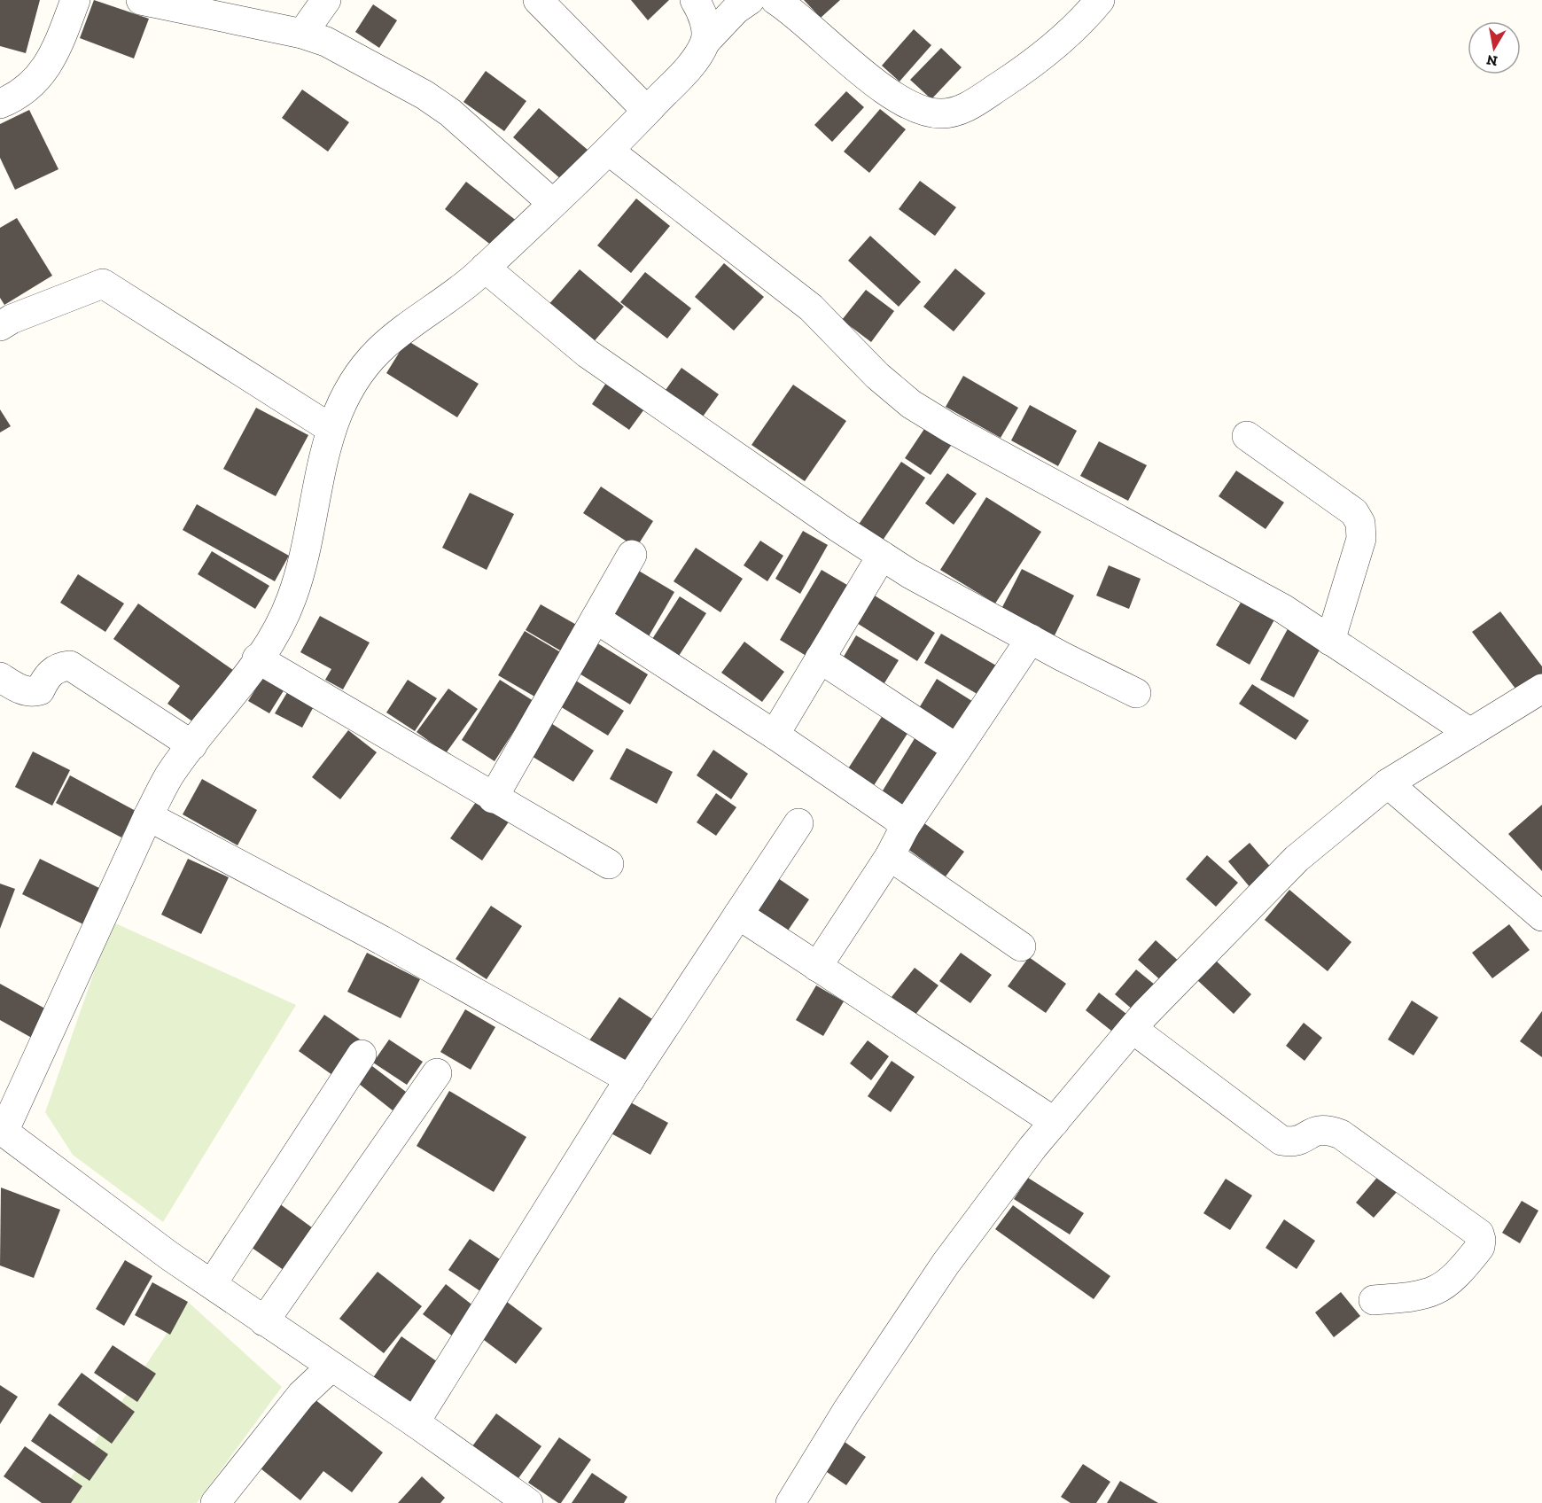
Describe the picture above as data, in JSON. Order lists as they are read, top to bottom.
{
  "north": "bottom"
}
